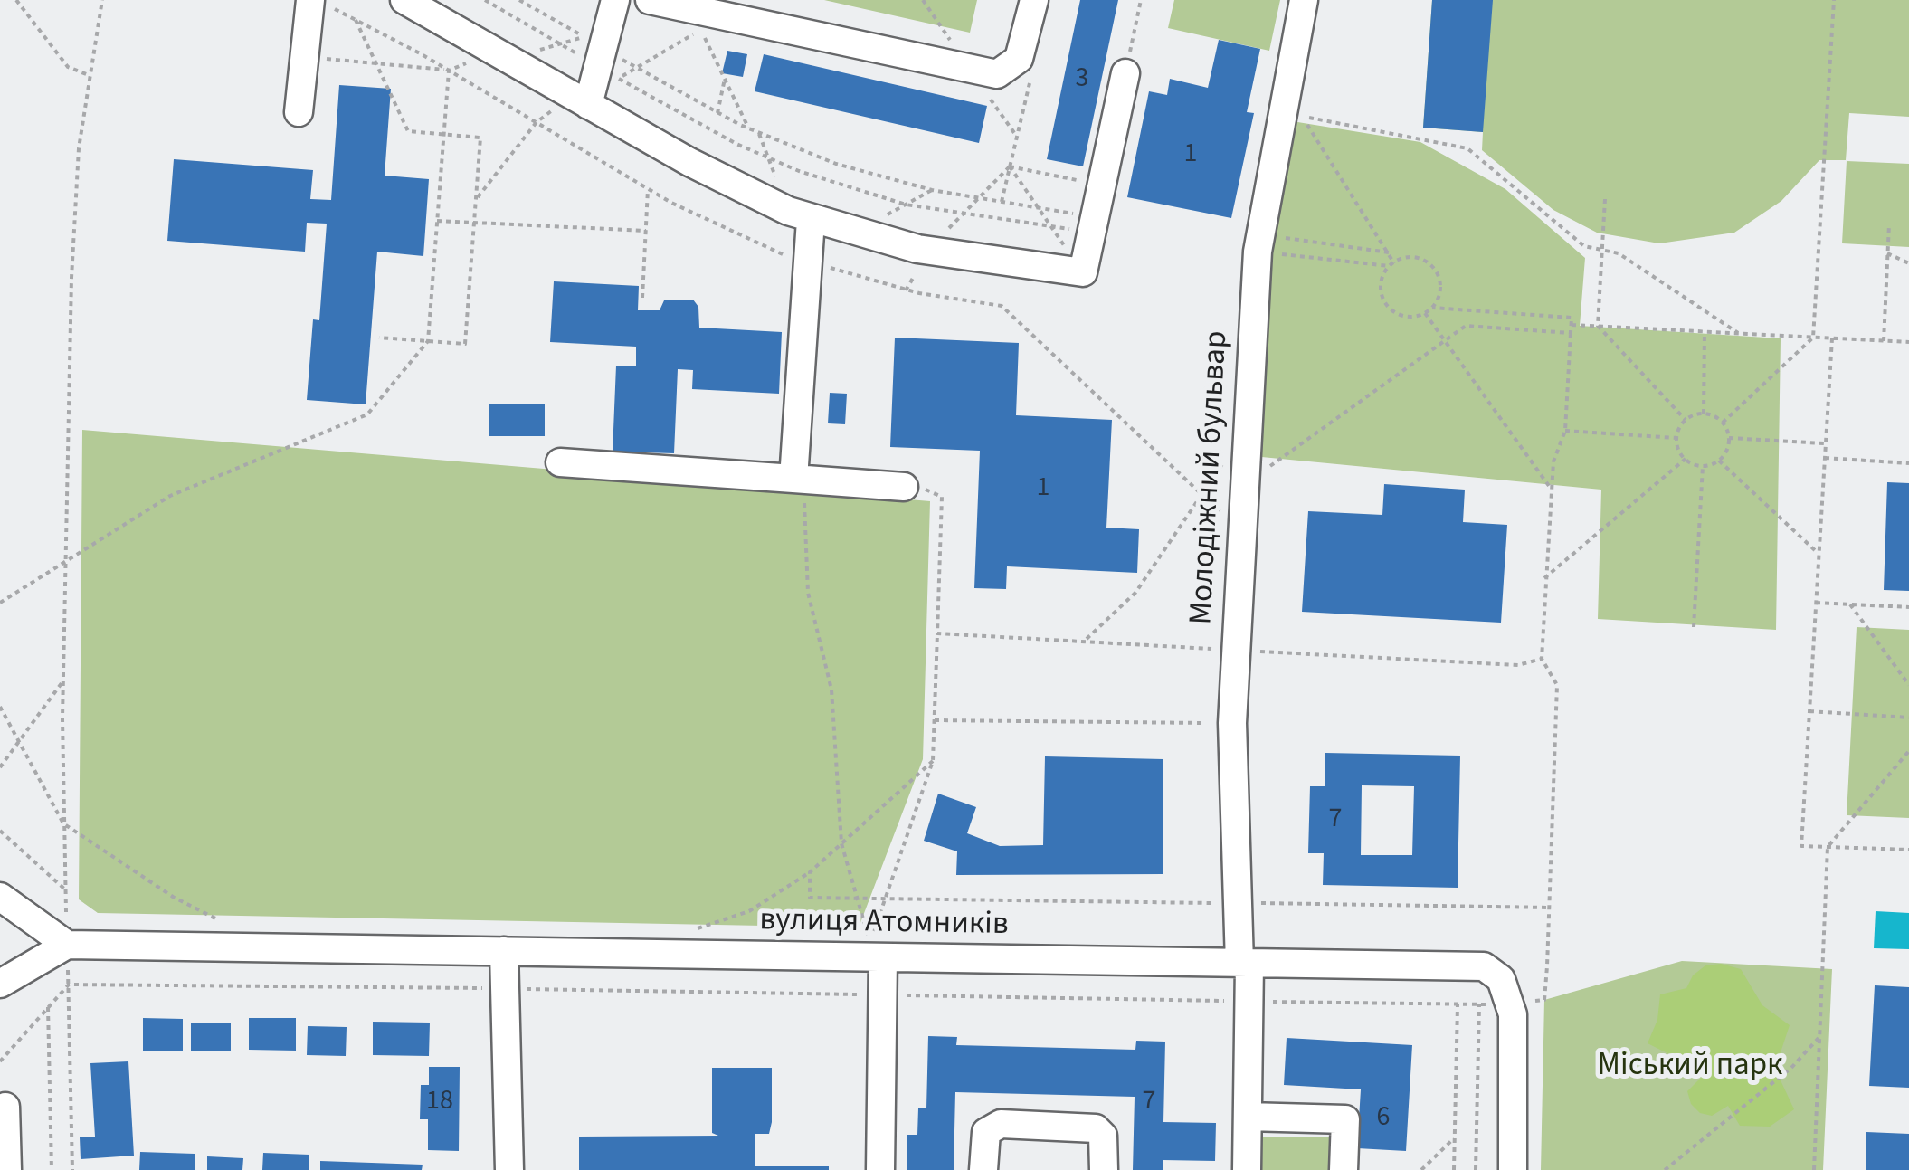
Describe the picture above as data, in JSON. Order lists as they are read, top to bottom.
{
  "streets": {
    "street": ["Молодіжний бульвар", "вулиця Атомників"]
  },
  "crossings": [
    ["Молодіжний бульвар", "вулиця Атомників"]
  ],
  "parks": ["Міський парк"],
  "house_numbers": [
    "3",
    "1",
    "1",
    "7",
    "18",
    "7",
    "6"
  ]
}
